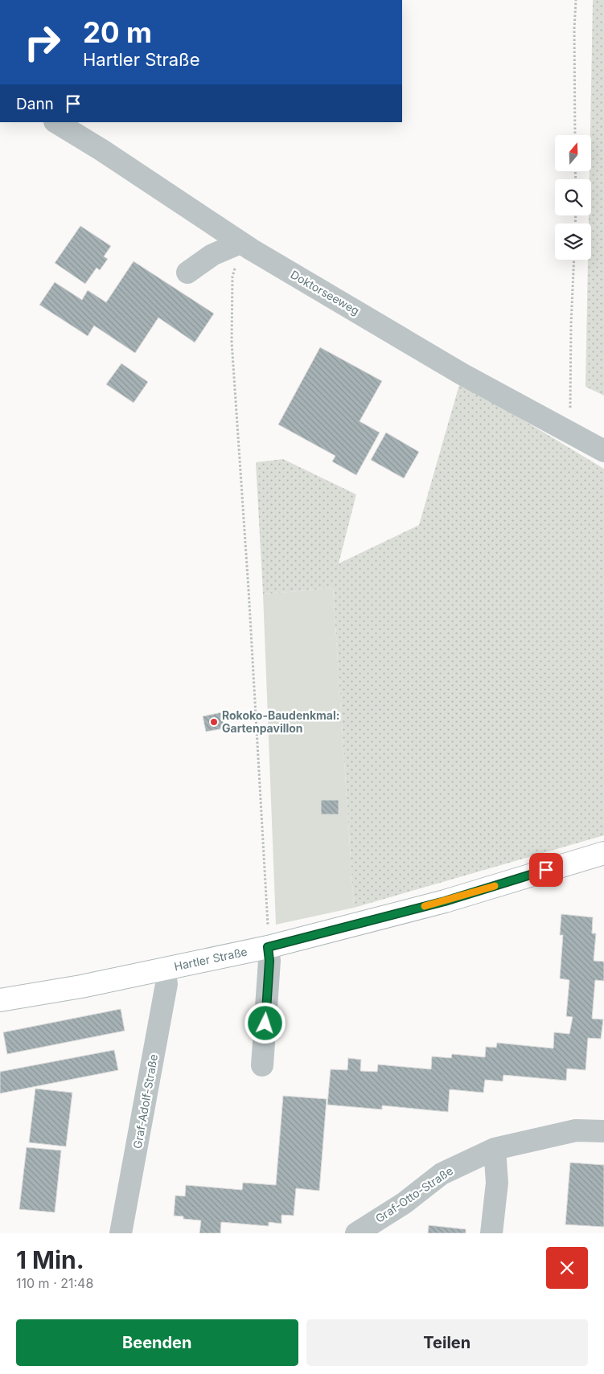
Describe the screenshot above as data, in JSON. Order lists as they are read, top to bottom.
{
  "streets": {
    "main road": ["Hartler Straße"],
    "street": ["Doktorseeweg", "Graf-Adolf-Straße", "Graf-Otto-Straße"]
  },
  "crossings": [
    ["Hartler Straße", "Graf-Adolf-Straße"]
  ],
  "places": ["Rokoko-Baudenkmal: Gartenpavillon"],
  "north": "top",
  "page": {
    "turn": ["20 m", "Hartler Straße"],
    "then": "Dann",
    "heading": ["1 Min.", "110 m · 21:48"],
    "buttons": ["Beenden", "Teilen"]
  }
}
